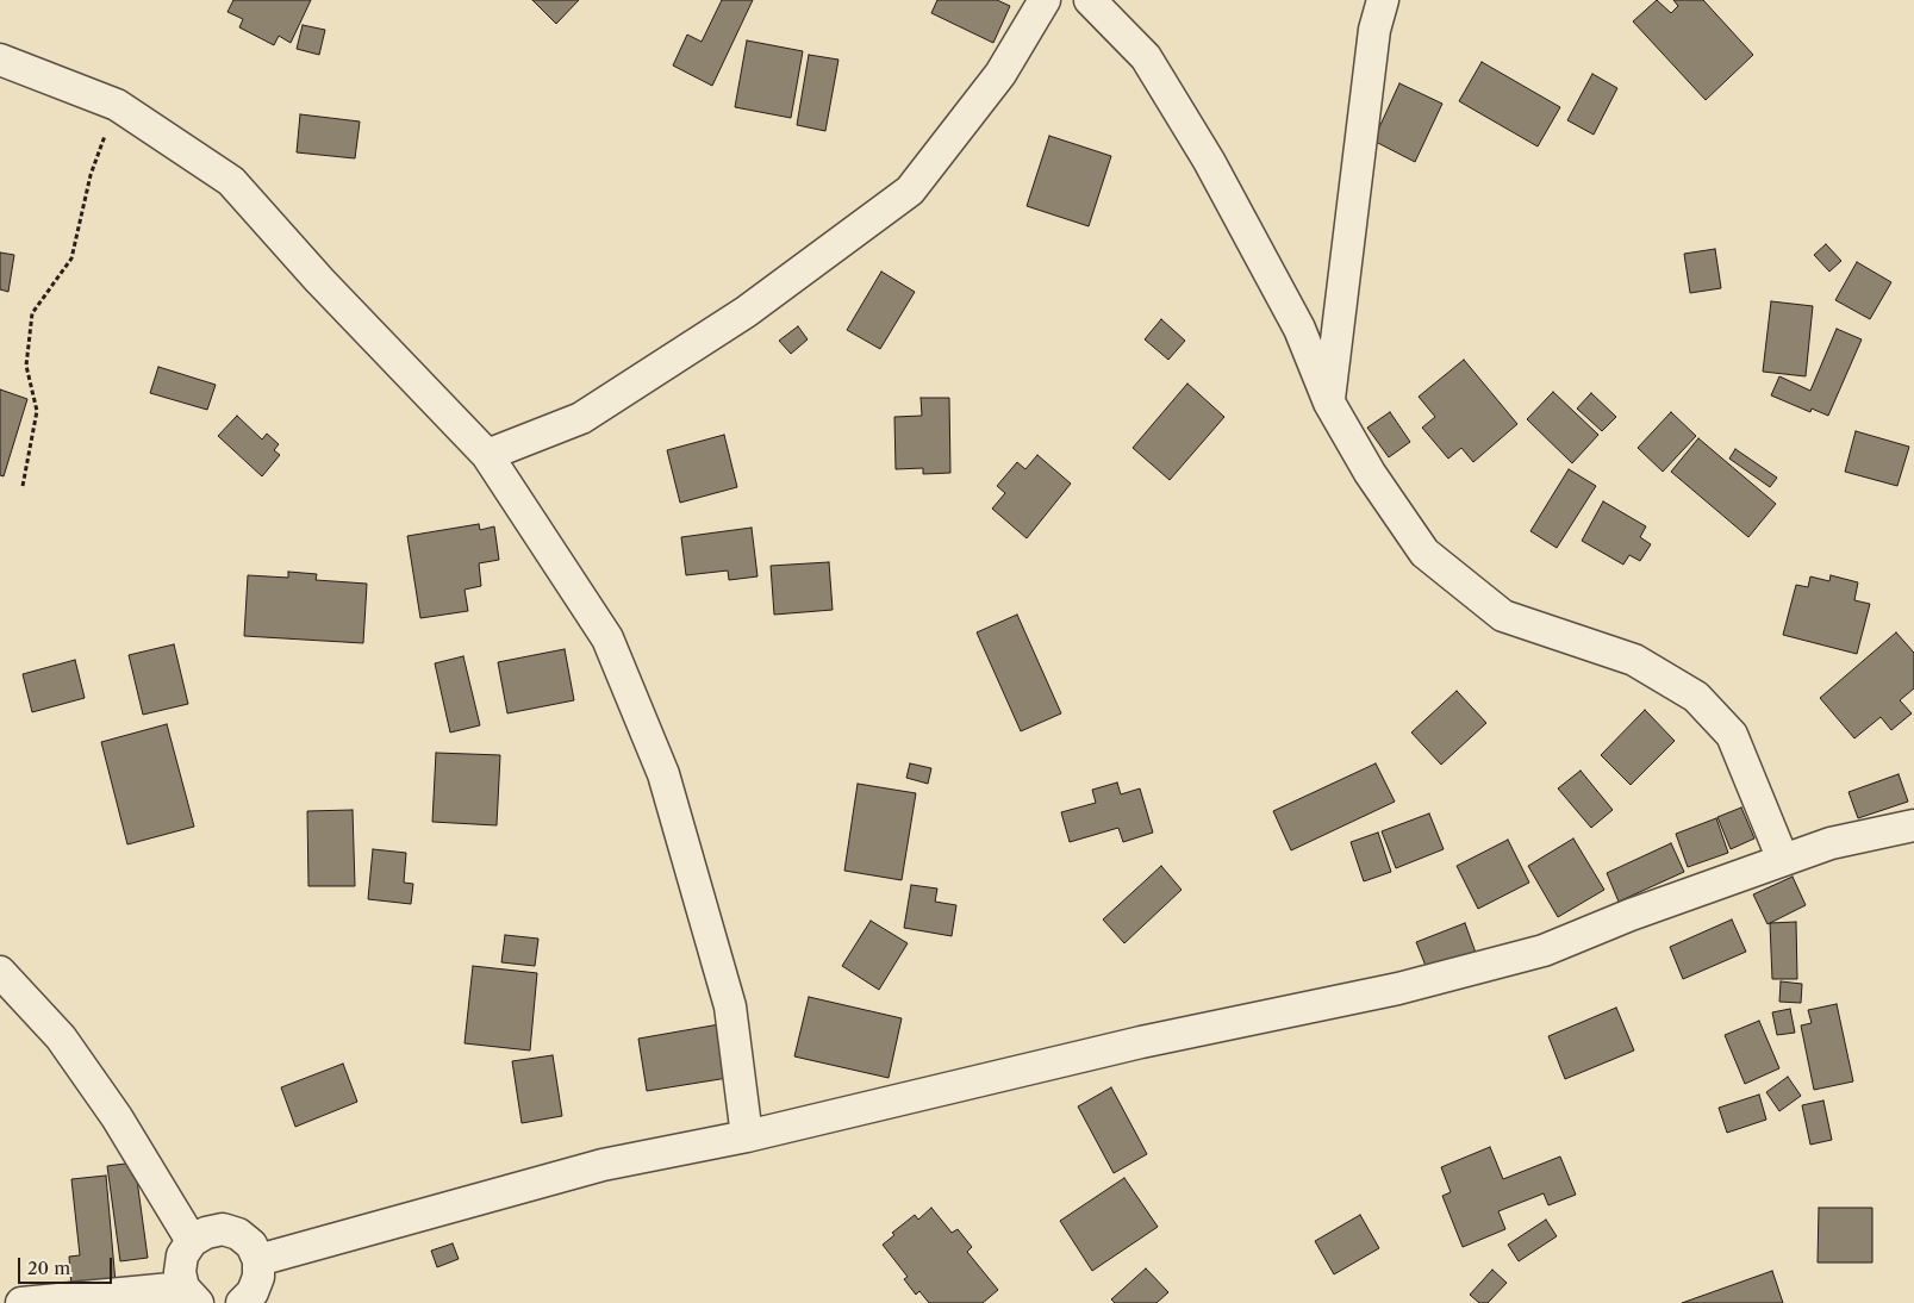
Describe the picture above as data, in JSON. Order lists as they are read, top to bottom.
{
  "scale_bar": "20 m"
}
